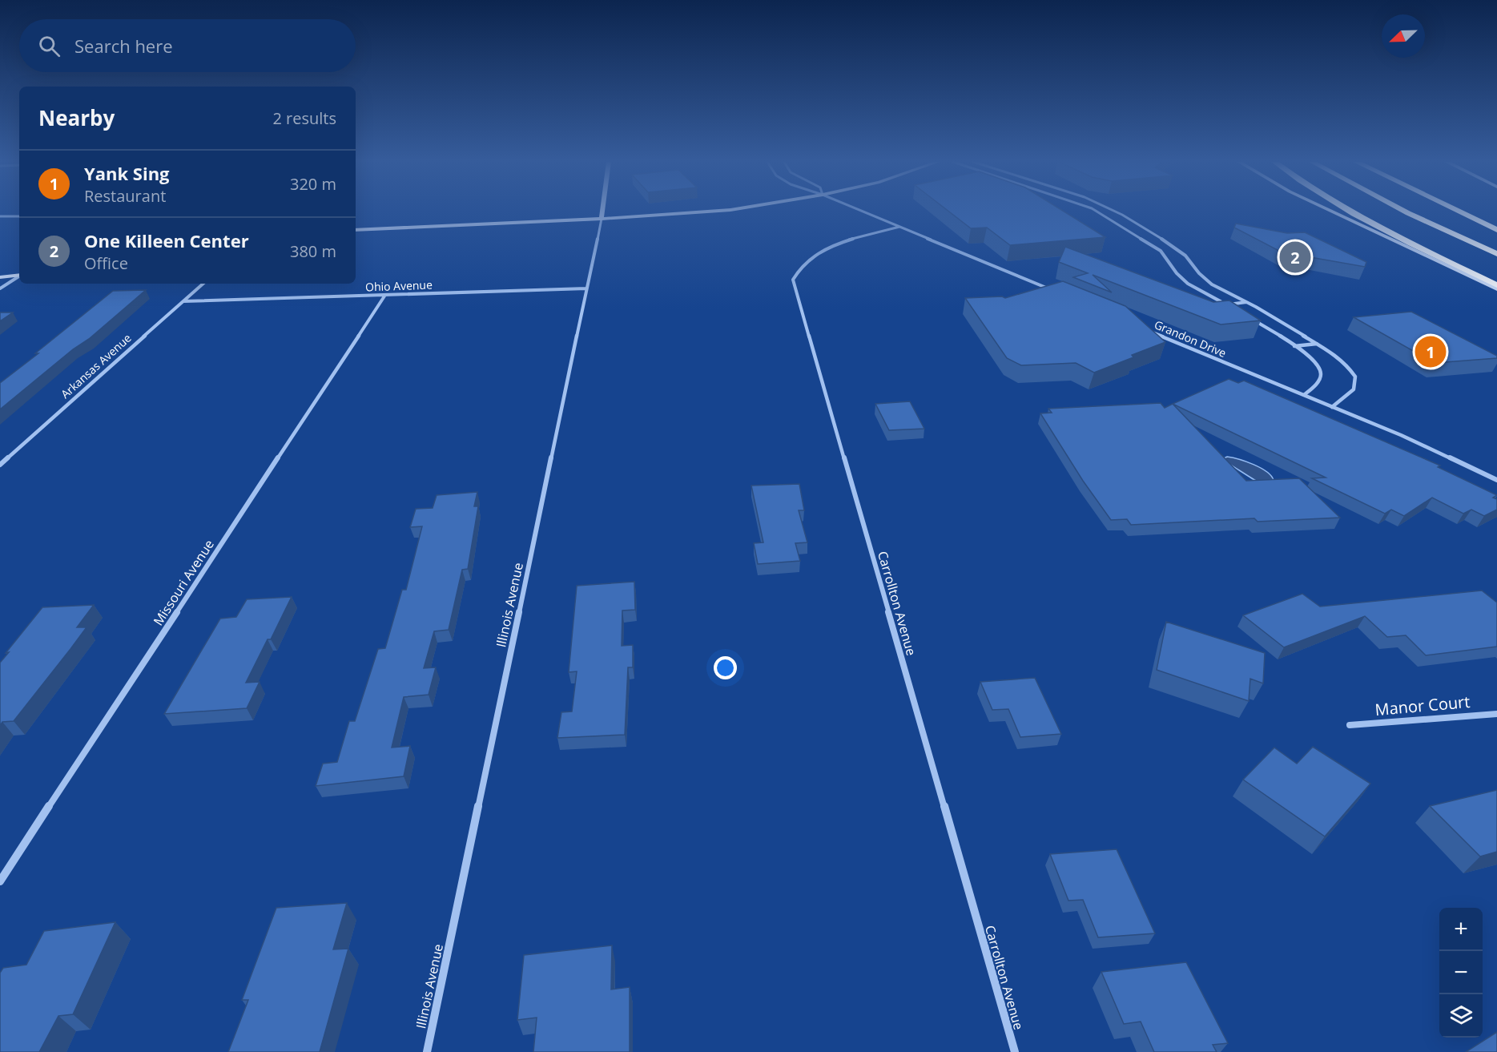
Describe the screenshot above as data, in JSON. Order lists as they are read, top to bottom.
{
  "streets": {
    "main road": ["Illinois Avenue"],
    "street": [
      "Ohio Avenue",
      "Grandon Drive",
      "Arkansas Avenue",
      "Missouri Avenue",
      "Carrollton Avenue",
      "Manor Court"
    ]
  },
  "crossings": [
    ["Ohio Avenue", "Arkansas Avenue"],
    ["Ohio Avenue", "Missouri Avenue"],
    ["Ohio Avenue", "Illinois Avenue"]
  ],
  "north": "bottom left",
  "page": {
    "search": "Search here",
    "heading": ["Nearby", "2 results"],
    "list": [
      {
        "mark": "1",
        "name": "Yank Sing",
        "note": "Restaurant",
        "value": "320 m"
      },
      {
        "mark": "2",
        "name": "One Killeen Center",
        "note": "Office",
        "value": "380 m"
      }
    ],
    "pins": ["2", "1"],
    "map_buttons": ["+", "−"]
  }
}
